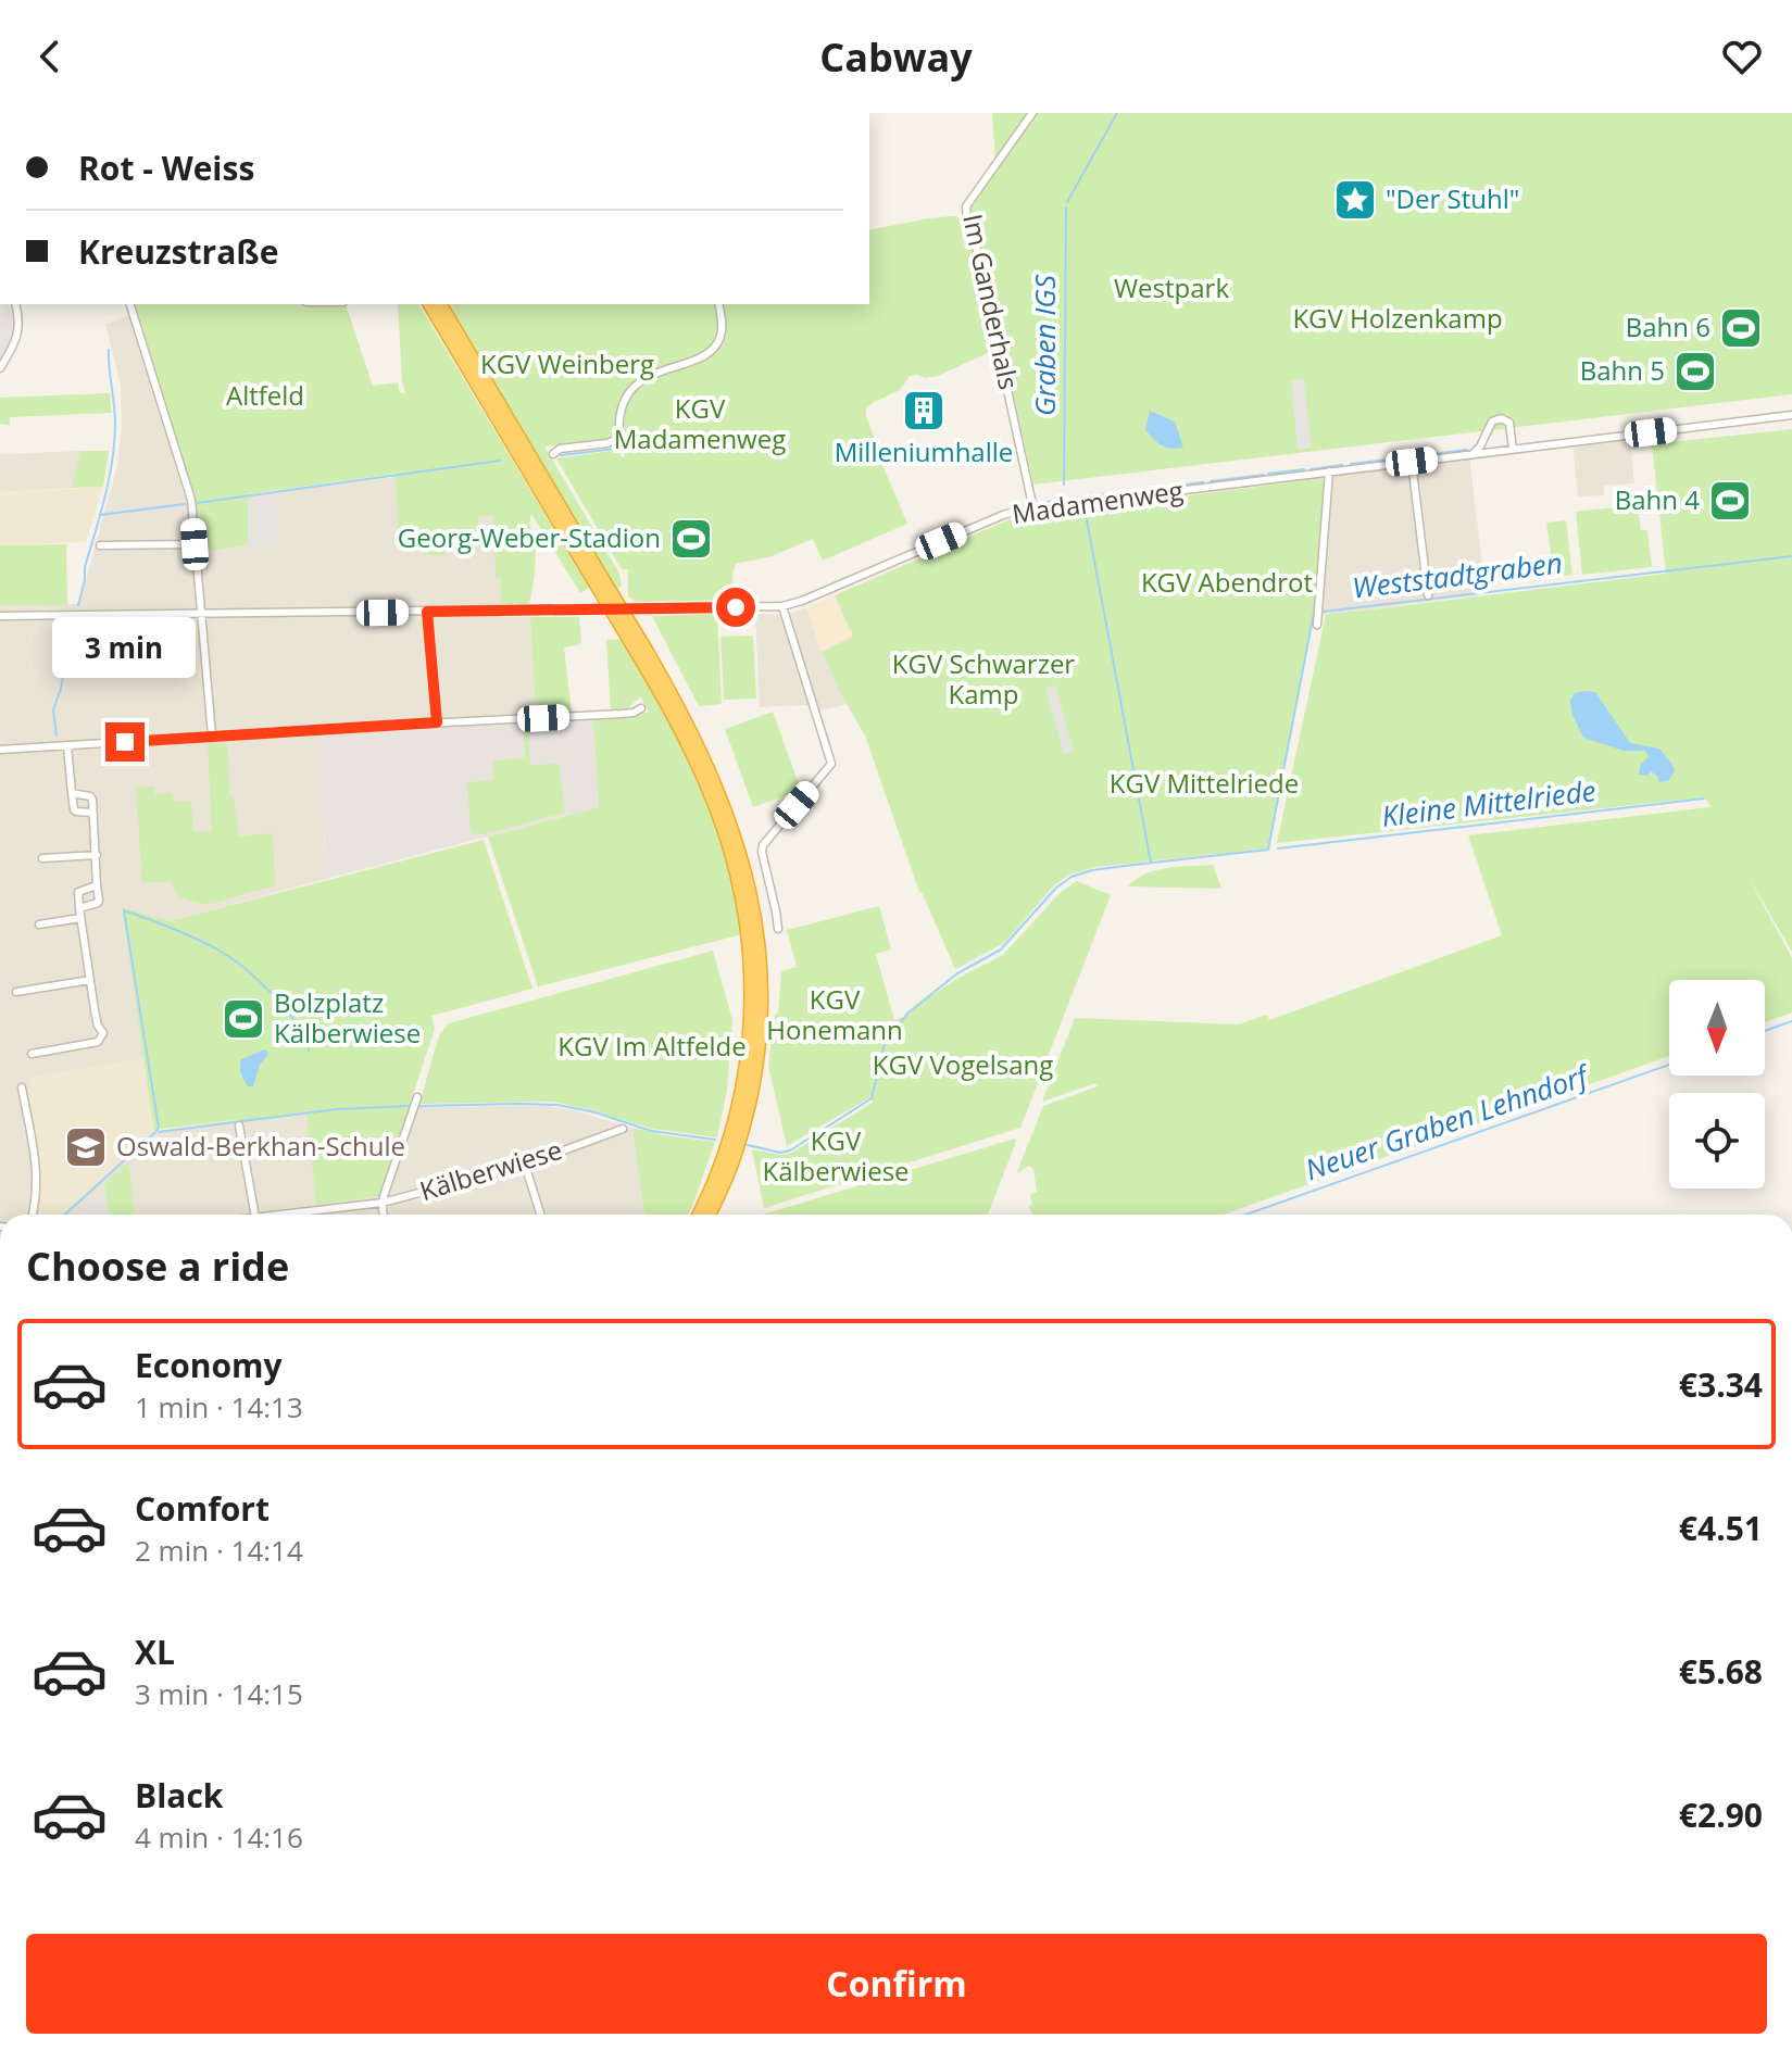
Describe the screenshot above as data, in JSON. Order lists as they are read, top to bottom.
{
  "streets": {
    "street": ["Im Ganderhals", "Madamenweg", "Kälberwiese"]
  },
  "crossings": [
    ["Im Ganderhals", "Madamenweg"]
  ],
  "water": [
    "Graben IGS",
    "Weststadtgraben",
    "Kleine Mittelriede",
    "Neuer Graben Lehndorf"
  ],
  "parks": [
    "Westpark",
    "KGV Holzenkamp",
    "KGV Weinberg",
    "Altfeld",
    "KGV Madamenweg",
    "KGV Abendrot",
    "KGV Schwarzer Kamp",
    "KGV Mittelriede",
    "KGV Honemann",
    "KGV Im Altfelde",
    "KGV Vogelsang",
    "KGV Kälberwiese"
  ],
  "places": {
    "place": ["\"Der Stuhl\""],
    "sports": [
      "Bahn 6",
      "Bahn 5",
      "Bahn 4",
      "Georg-Weber-Stadion",
      "Bolzplatz Kälberwiese"
    ],
    "building": ["Milleniumhalle"],
    "school or university": ["Oswald-Berkhan-Schule"]
  },
  "north": "bottom",
  "page": {
    "header": "Cabway",
    "banner": ["Rot - Weiss", "Kreuzstraße"],
    "bubble": "3 min",
    "heading": "Choose a ride",
    "list": [
      {
        "name": "Economy",
        "note": "1 min · 14:13",
        "value": "€3.34"
      },
      {
        "name": "Comfort",
        "note": "2 min · 14:14",
        "value": "€4.51"
      },
      {
        "name": "XL",
        "note": "3 min · 14:15",
        "value": "€5.68"
      },
      {
        "name": "Black",
        "note": "4 min · 14:16",
        "value": "€2.90"
      }
    ],
    "buttons": "Confirm"
  }
}
